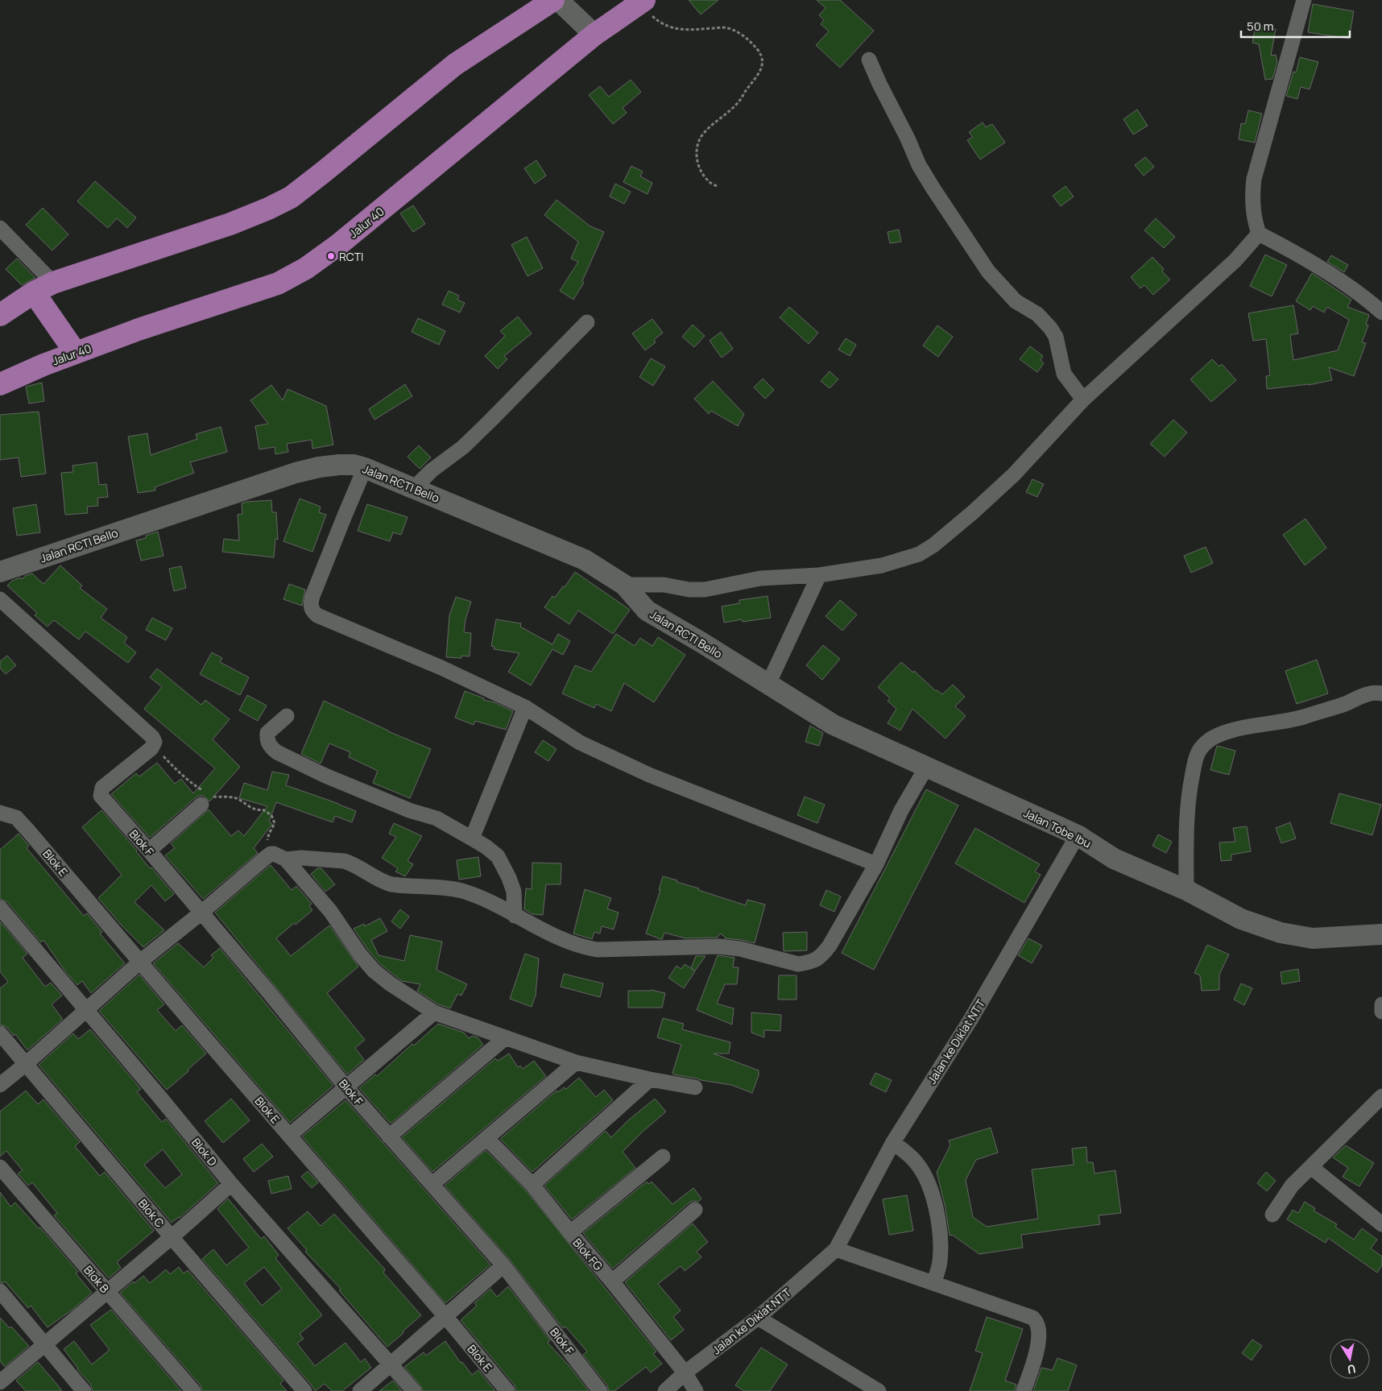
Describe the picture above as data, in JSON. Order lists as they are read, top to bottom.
{
  "streets": {
    "highway": ["Jalur 40"],
    "street": [
      "Jalan RCTI Bello",
      "Jalan Tobe Ibu",
      "Blok F",
      "Blok E",
      "Jalan ke Diklat NTT",
      "Blok D",
      "Blok C",
      "Blok FG",
      "Blok B"
    ]
  },
  "crossings": [
    ["Jalan RCTI Bello", "Jalan Tobe Ibu"],
    ["Jalan Tobe Ibu", "Jalan ke Diklat NTT"],
    ["Jalan ke Diklat NTT", "Blok FG"]
  ],
  "places": ["RCTI"],
  "scale_bar": "50 m",
  "north": "bottom"
}
